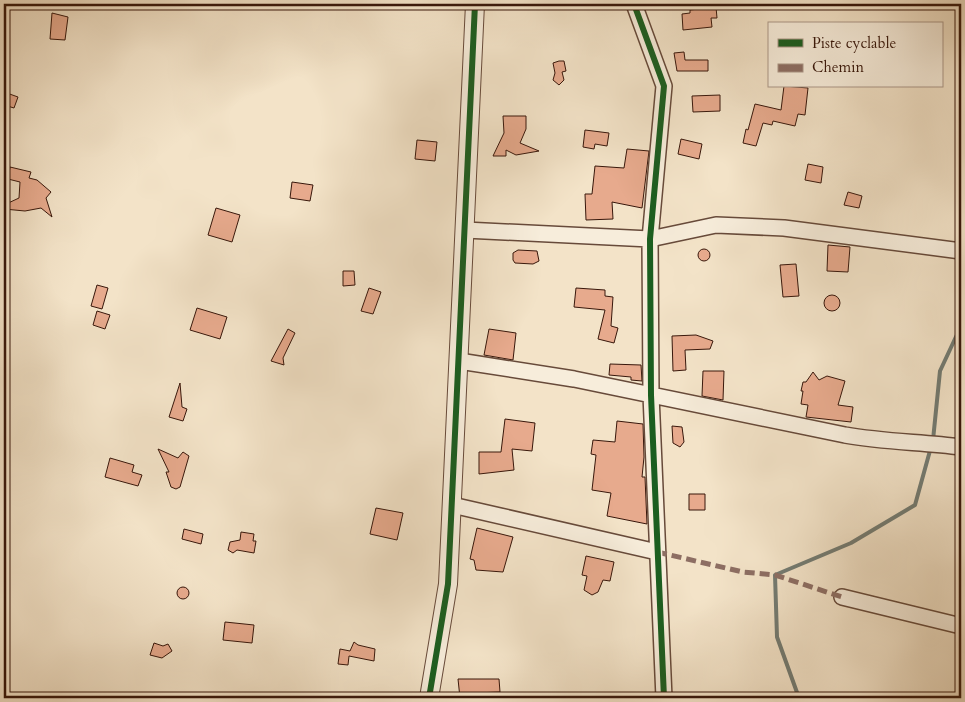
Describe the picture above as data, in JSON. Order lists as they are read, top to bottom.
{
  "legend": ["Piste cyclable", "Chemin"]
}
